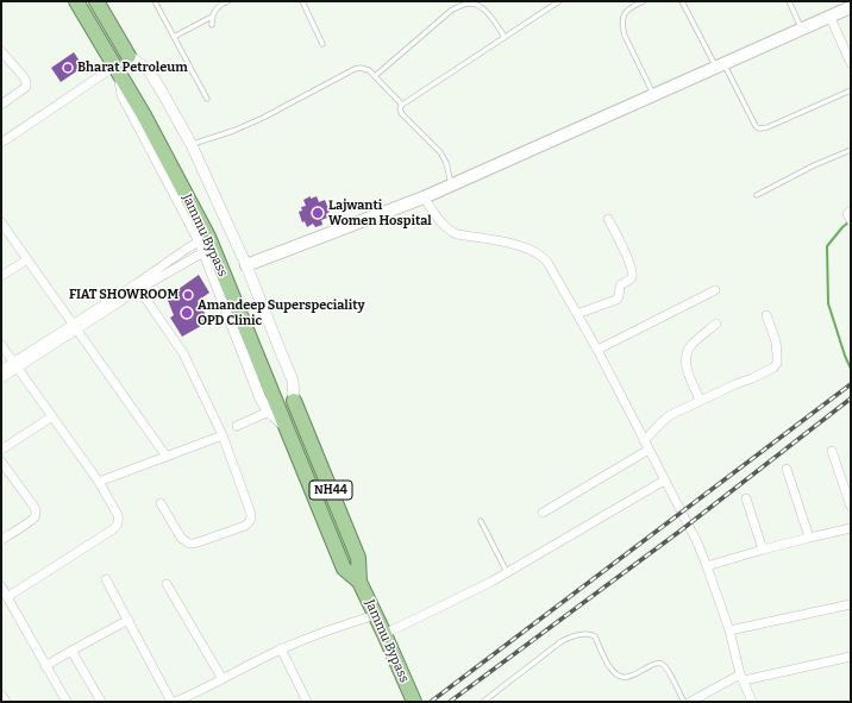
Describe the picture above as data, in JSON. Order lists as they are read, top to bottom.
{
  "streets": {
    "highway": ["Jammu Bypass", "NH44"]
  },
  "places": [
    "Bharat Petroleum",
    "Lajwanti Women Hospital",
    "FIAT SHOWROOM",
    "Amandeep Superspeciality OPD Clinic"
  ]
}
